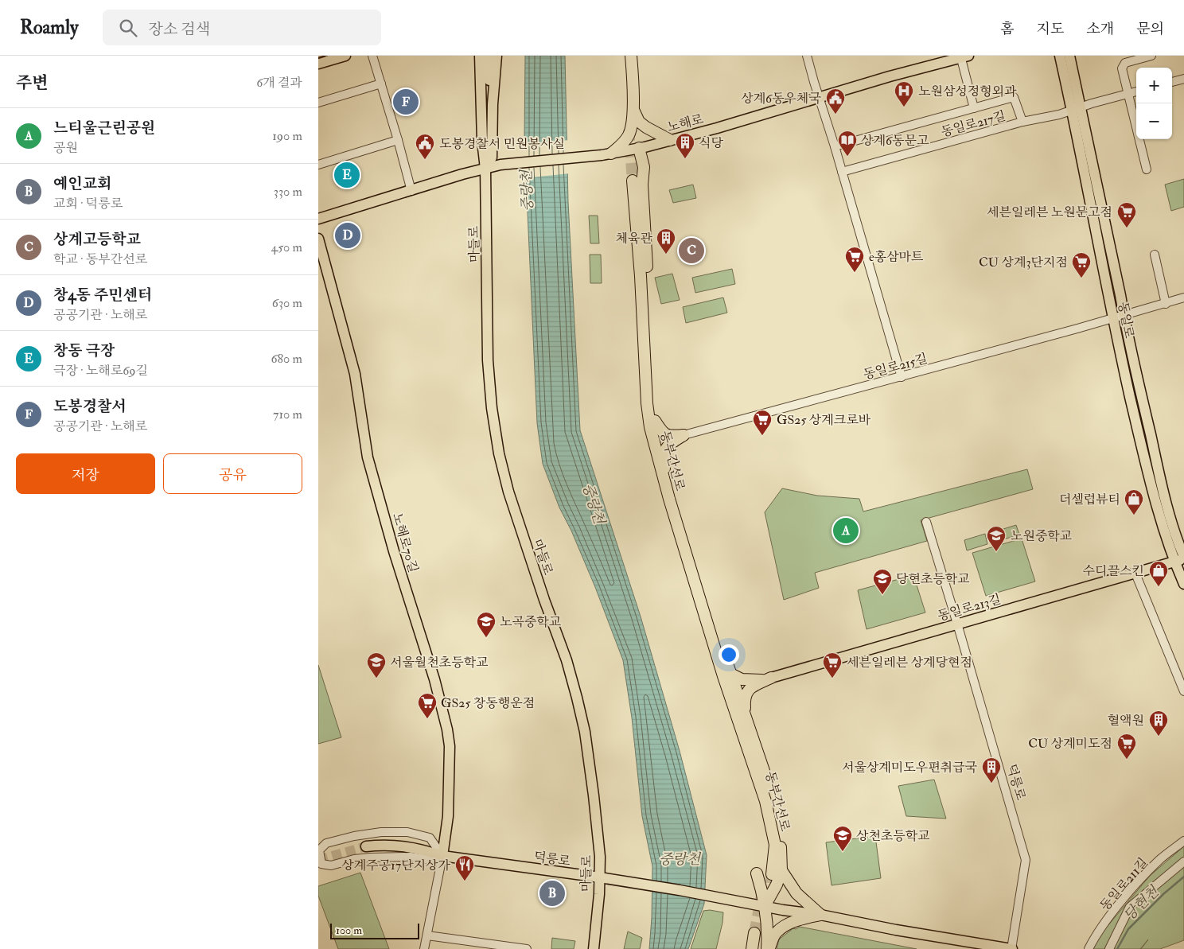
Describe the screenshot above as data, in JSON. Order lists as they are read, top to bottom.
{
  "streets": {
    "highway": ["동부간선로"],
    "main road": [
      "노해로",
      "마들로",
      "동일로",
      "노해로70길",
      "동일로213길",
      "덕릉로"
    ],
    "street": ["동일로217길", "동일로215길", "동일로211길"]
  },
  "crossings": [
    ["노해로", "마들로"],
    ["동일로217길", "동일로"],
    ["마들로", "덕릉로"],
    ["동일로", "동일로215길"],
    ["동일로", "동일로213길"],
    ["노해로70길", "덕릉로"],
    ["동일로213길", "덕릉로"]
  ],
  "water": ["중랑천", "당현천"],
  "places": {
    "hospital": ["노원삼성정형외과"],
    "public building": ["상계6동우체국", "도봉경찰서 민원봉사실"],
    "library": ["상계6동문고"],
    "building": [
      "식당",
      "체육관",
      "혈액원",
      "서울상계미도우편취급국"
    ],
    "supermarket": [
      "세븐일레븐 노원문고점",
      "e홍삼마트",
      "CU 상계3단지점",
      "GS25 상계크로바",
      "세븐일레븐 상계당현점",
      "GS25 창동행운점",
      "CU 상계미도점"
    ],
    "shop": ["더셀럽뷰티", "수디끌스킨"],
    "school or university": [
      "노원중학교",
      "당현초등학교",
      "노곡중학교",
      "서울월천초등학교",
      "상천초등학교"
    ],
    "restaurant": ["상계주공17단지상가"]
  },
  "scale_bar": "100 m",
  "page": {
    "header": "Roamly",
    "search": "장소 검색",
    "nav": [
      "홈",
      "지도",
      "소개",
      "문의"
    ],
    "heading": ["주변", "6개 결과"],
    "map_buttons": ["+", "−"],
    "pins": [
      "F",
      "E",
      "D",
      "C",
      "A",
      "B"
    ],
    "list": [
      {
        "mark": "A",
        "name": "느티울근린공원",
        "note": "공원",
        "value": "190 m"
      },
      {
        "mark": "B",
        "name": "예인교회",
        "note": "교회 · 덕릉로",
        "value": "330 m"
      },
      {
        "mark": "C",
        "name": "상계고등학교",
        "note": "학교 · 동부간선로",
        "value": "450 m"
      },
      {
        "mark": "D",
        "name": "창4동 주민센터",
        "note": "공공기관 · 노해로",
        "value": "630 m"
      },
      {
        "mark": "E",
        "name": "창동 극장",
        "note": "극장 · 노해로69길",
        "value": "680 m"
      },
      {
        "mark": "F",
        "name": "도봉경찰서",
        "note": "공공기관 · 노해로",
        "value": "710 m"
      }
    ],
    "buttons": ["저장", "공유"],
    "scale": "100 m"
  }
}
